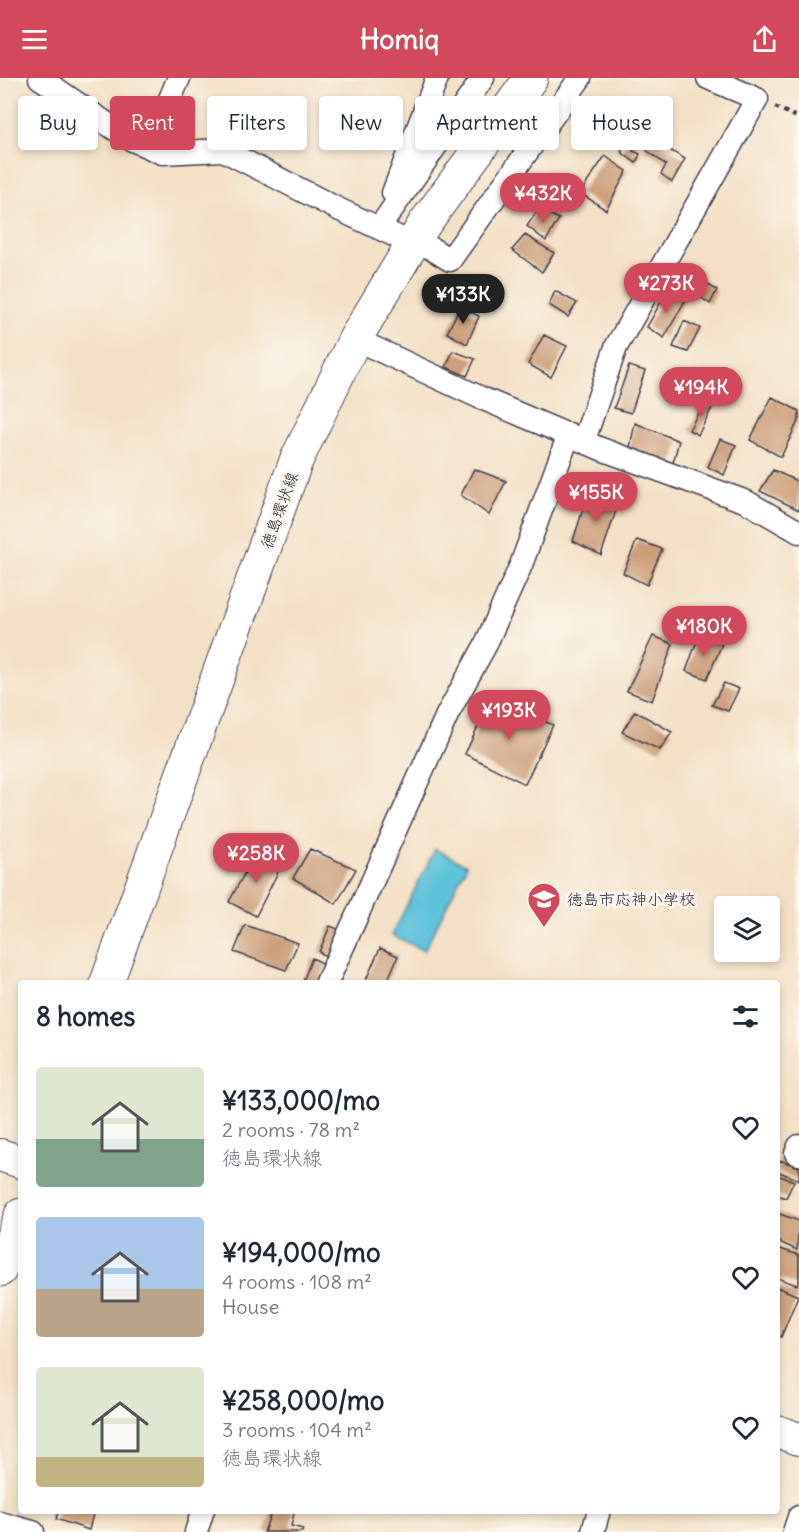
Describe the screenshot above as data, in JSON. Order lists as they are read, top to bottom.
{
  "streets": {
    "main road": ["徳島環状線"]
  },
  "places": {
    "school or university": ["徳島市応神小学校"]
  },
  "page": {
    "header": "Homiq",
    "chip": [
      "Buy",
      "Rent",
      "Filters",
      "New",
      "Apartment",
      "House"
    ],
    "price": [
      "¥432K",
      "¥273K",
      "¥133K",
      "¥194K",
      "¥155K",
      "¥180K",
      "¥193K",
      "¥258K"
    ],
    "heading": "8 homes",
    "list": [
      {
        "name": "¥133,000/mo",
        "note": "2 rooms · 78 m² · 徳島環状線"
      },
      {
        "name": "¥194,000/mo",
        "note": "4 rooms · 108 m² · House"
      },
      {
        "name": "¥258,000/mo",
        "note": "3 rooms · 104 m² · 徳島環状線"
      }
    ]
  }
}
